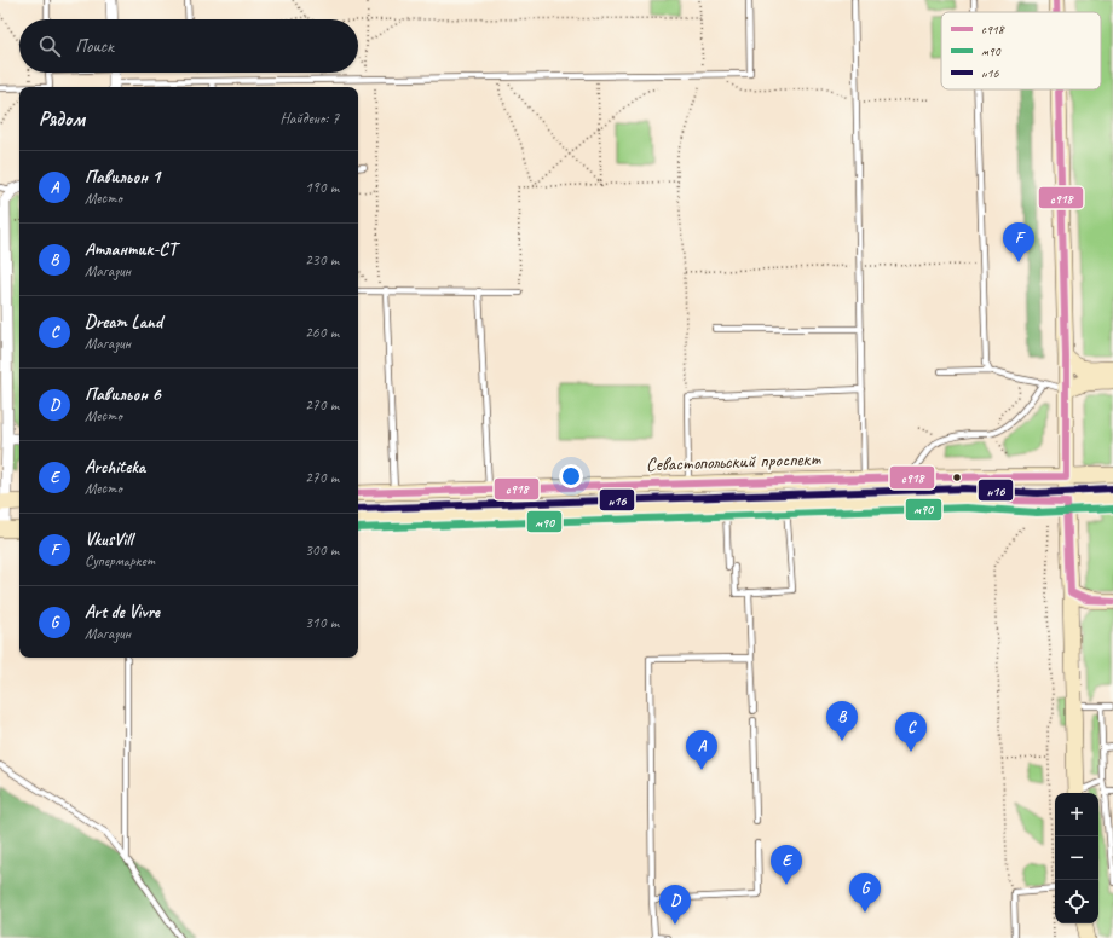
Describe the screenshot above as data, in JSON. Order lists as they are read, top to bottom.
{
  "streets": {
    "main road": ["Севастопольский проспект"]
  },
  "lines": ["transit line с918", "transit line н16", "transit line м90"],
  "legend": ["с918", "м90", "н16"],
  "page": {
    "search": "Поиск",
    "heading": ["Рядом", "Найдено: 7"],
    "list": [
      {
        "mark": "A",
        "name": "Павильон 1",
        "note": "Место",
        "value": "190 m"
      },
      {
        "mark": "B",
        "name": "Атлантик-СТ",
        "note": "Магазин",
        "value": "230 m"
      },
      {
        "mark": "C",
        "name": "Dream Land",
        "note": "Магазин",
        "value": "260 m"
      },
      {
        "mark": "D",
        "name": "Павильон 6",
        "note": "Место",
        "value": "270 m"
      },
      {
        "mark": "E",
        "name": "Architeka",
        "note": "Место",
        "value": "270 m"
      },
      {
        "mark": "F",
        "name": "VkusVill",
        "note": "Супермаркет",
        "value": "300 m"
      },
      {
        "mark": "G",
        "name": "Art de Vivre",
        "note": "Магазин",
        "value": "310 m"
      }
    ],
    "pins": [
      "F",
      "B",
      "C",
      "A",
      "E",
      "G",
      "D"
    ],
    "map_buttons": ["+", "−"]
  }
}
